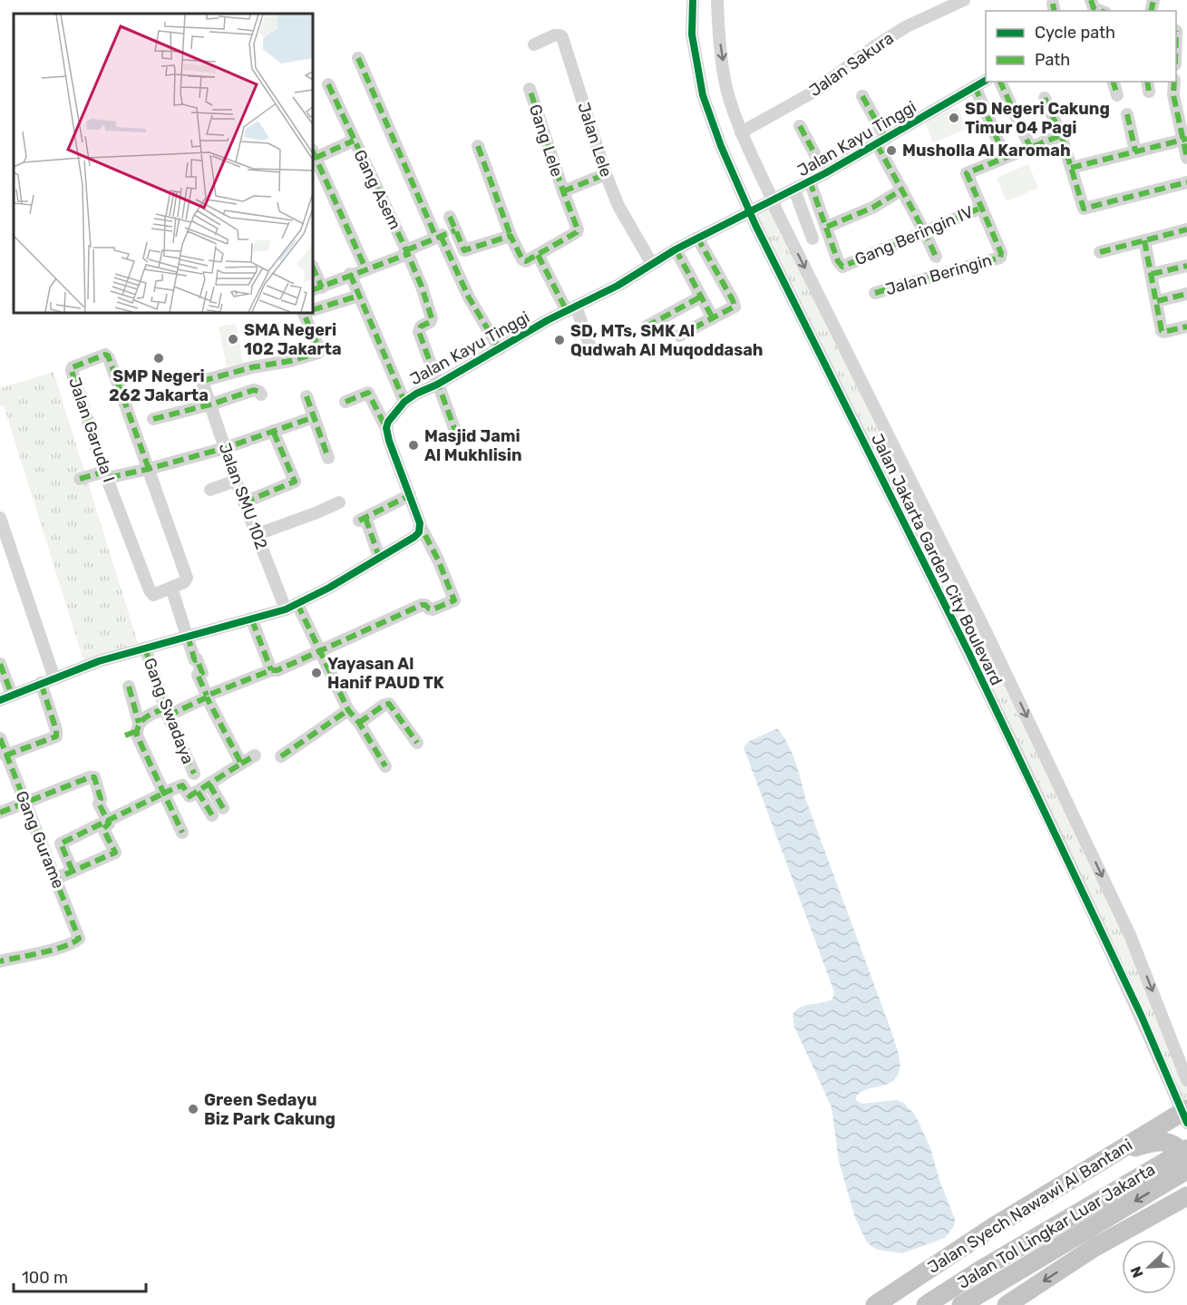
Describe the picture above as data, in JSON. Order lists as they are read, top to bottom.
{
  "streets": {
    "highway": ["Jalan Syech Nawawi Al Bantani", "Jalan Tol Lingkar Luar Jakarta"],
    "street": [
      "Jalan Sakura",
      "Jalan Kayu Tinggi",
      "Jalan Lele",
      "Gang Lele",
      "Gang Asem",
      "Gang Beringin IV",
      "Jalan Beringin",
      "Jalan Garuda I",
      "Jalan SMU 102",
      "Jalan Jakarta Garden City Boulevard",
      "Gang Swadaya",
      "Gang Gurame"
    ]
  },
  "crossings": [
    ["Jalan Sakura", "Jalan Jakarta Garden City Boulevard"],
    ["Jalan Kayu Tinggi", "Jalan Lele"],
    ["Jalan Kayu Tinggi", "Gang Asem"],
    ["Jalan Kayu Tinggi", "Gang Beringin IV"],
    ["Gang Beringin IV", "Jalan Beringin"],
    ["Jalan Jakarta Garden City Boulevard", "Jalan Syech Nawawi Al Bantani"]
  ],
  "places": [
    "SD Negeri Cakung Timur 04 Pagi",
    "Musholla Al Karomah",
    "SMA Negeri 102 Jakarta",
    "SD, MTs, SMK Al Qudwah Al Muqoddasah",
    "SMP Negeri 262 Jakarta",
    "Masjid Jami Al Mukhlisin",
    "Yayasan Al Hanif PAUD TK",
    "Green Sedayu Biz Park Cakung"
  ],
  "legend": ["Cycle path", "Path"],
  "scale_bar": "100 m",
  "north": "bottom left"
}
